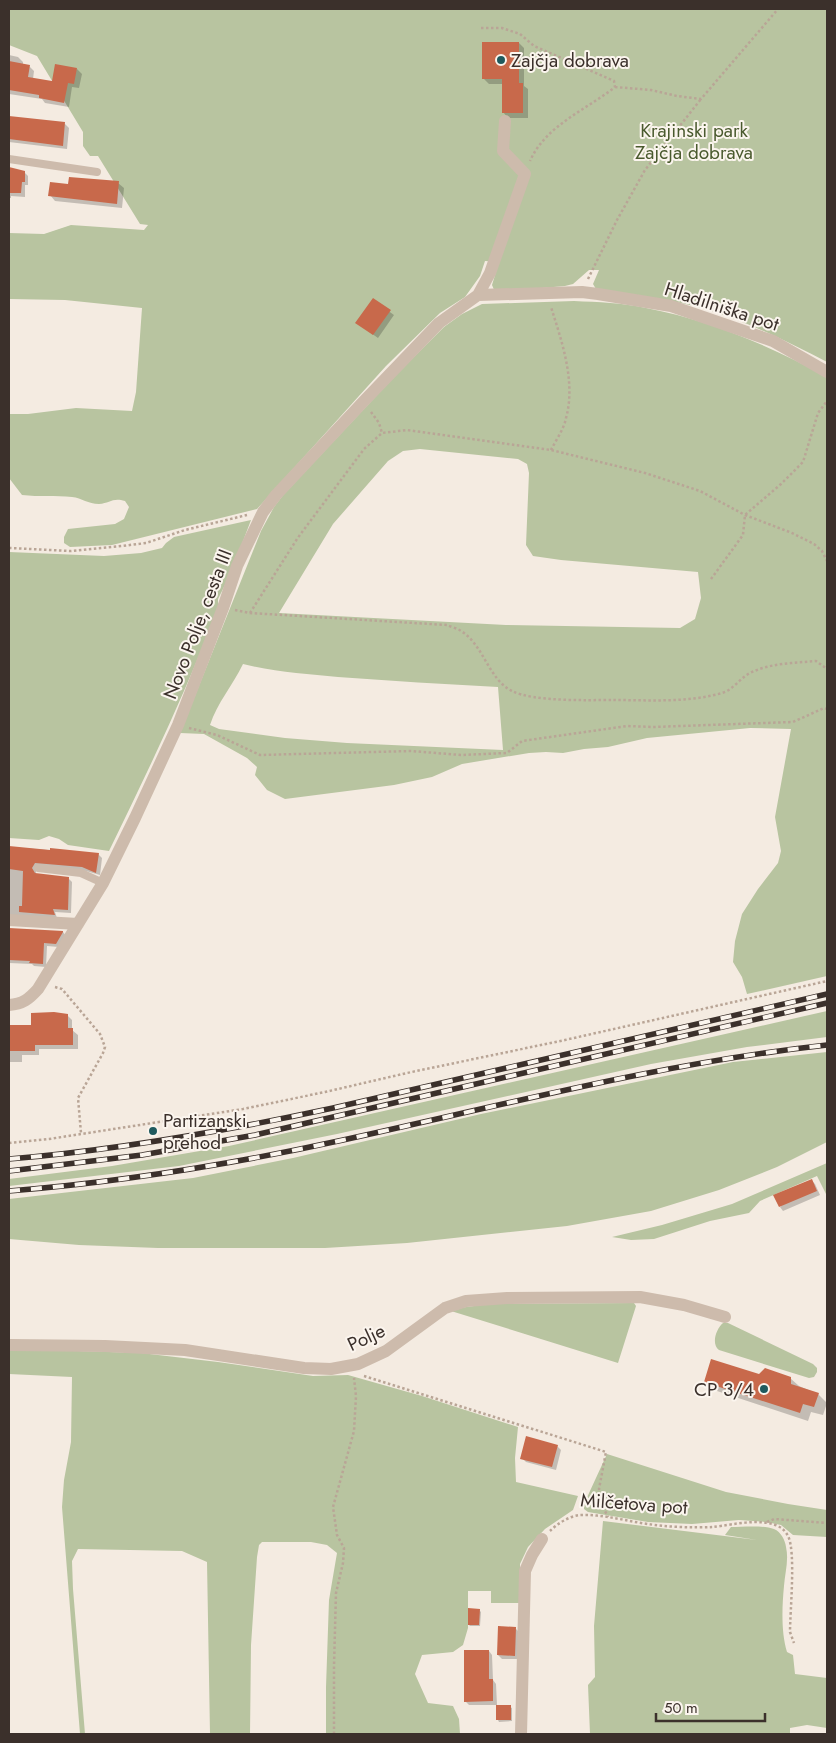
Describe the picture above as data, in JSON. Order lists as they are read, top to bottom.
{
  "streets": {
    "street": ["Hladilniška pot", "Novo Polje, cesta III", "Polje"],
    "path": ["Milčetova pot"]
  },
  "crossings": [
    ["Hladilniška pot", "Novo Polje, cesta III"]
  ],
  "parks": ["Krajinski park Zajčja dobrava"],
  "places": ["Zajčja dobrava", "Partizanski prehod", "CP 3/4"],
  "scale_bar": "50 m"
}
